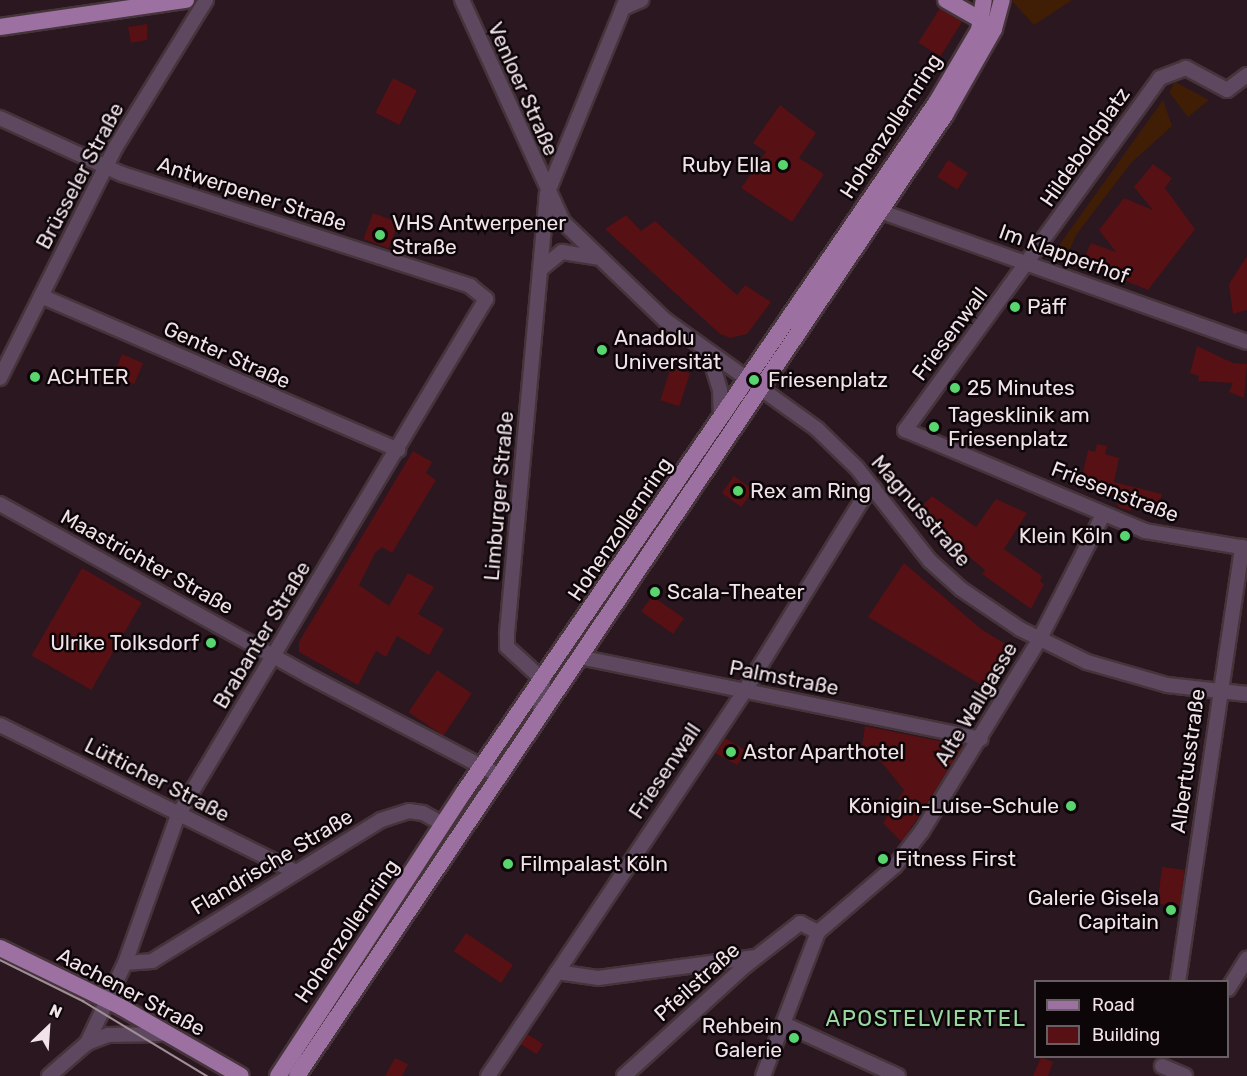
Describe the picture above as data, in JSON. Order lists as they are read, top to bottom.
{
  "streets": {
    "main road": ["Hohenzollernring", "Aachener Straße"],
    "street": [
      "Venloer Straße",
      "Hildeboldplatz",
      "Brüsseler Straße",
      "Antwerpener Straße",
      "Im Klapperhof",
      "Friesenwall",
      "Genter Straße",
      "Friesenstraße",
      "Limburger Straße",
      "Magnusstraße",
      "Maastrichter Straße",
      "Brabanter Straße",
      "Palmstraße",
      "Alte Wallgasse",
      "Albertusstraße",
      "Lütticher Straße",
      "Flandrische Straße",
      "Pfeilstraße"
    ]
  },
  "crossings": [
    ["Venloer Straße", "Limburger Straße"],
    ["Hohenzollernring", "Im Klapperhof"],
    ["Hohenzollernring", "Limburger Straße"],
    ["Hohenzollernring", "Magnusstraße"],
    ["Hohenzollernring", "Maastrichter Straße"],
    ["Hohenzollernring", "Palmstraße"],
    ["Hohenzollernring", "Flandrische Straße"],
    ["Hildeboldplatz", "Im Klapperhof"],
    ["Hildeboldplatz", "Friesenwall"],
    ["Brüsseler Straße", "Antwerpener Straße"],
    ["Brüsseler Straße", "Genter Straße"],
    ["Antwerpener Straße", "Brabanter Straße"],
    ["Im Klapperhof", "Friesenwall"],
    ["Friesenwall", "Friesenstraße"],
    ["Friesenwall", "Magnusstraße"],
    ["Friesenwall", "Palmstraße"],
    ["Genter Straße", "Brabanter Straße"],
    ["Friesenstraße", "Alte Wallgasse"],
    ["Friesenstraße", "Albertusstraße"],
    ["Magnusstraße", "Alte Wallgasse"],
    ["Magnusstraße", "Albertusstraße"],
    ["Maastrichter Straße", "Brabanter Straße"],
    ["Brabanter Straße", "Lütticher Straße"],
    ["Brabanter Straße", "Flandrische Straße"],
    ["Brabanter Straße", "Aachener Straße"],
    ["Palmstraße", "Alte Wallgasse"],
    ["Alte Wallgasse", "Pfeilstraße"],
    ["Lütticher Straße", "Flandrische Straße"]
  ],
  "districts": ["APOSTELVIERTEL"],
  "places": [
    "Ruby Ella",
    "VHS Antwerpener Straße",
    "Päff",
    "Anadolu Universität",
    "ACHTER",
    "Friesenplatz",
    "25 Minutes",
    "Tagesklinik am Friesenplatz",
    "Rex am Ring",
    "Klein Köln",
    "Scala-Theater",
    "Ulrike Tolksdorf",
    "Astor Aparthotel",
    "Königin-Luise-Schule",
    "Fitness First",
    "Filmpalast Köln",
    "Galerie Gisela Capitain",
    "Rehbein Galerie"
  ],
  "legend": ["Road", "Building"],
  "north": "top right"
}
